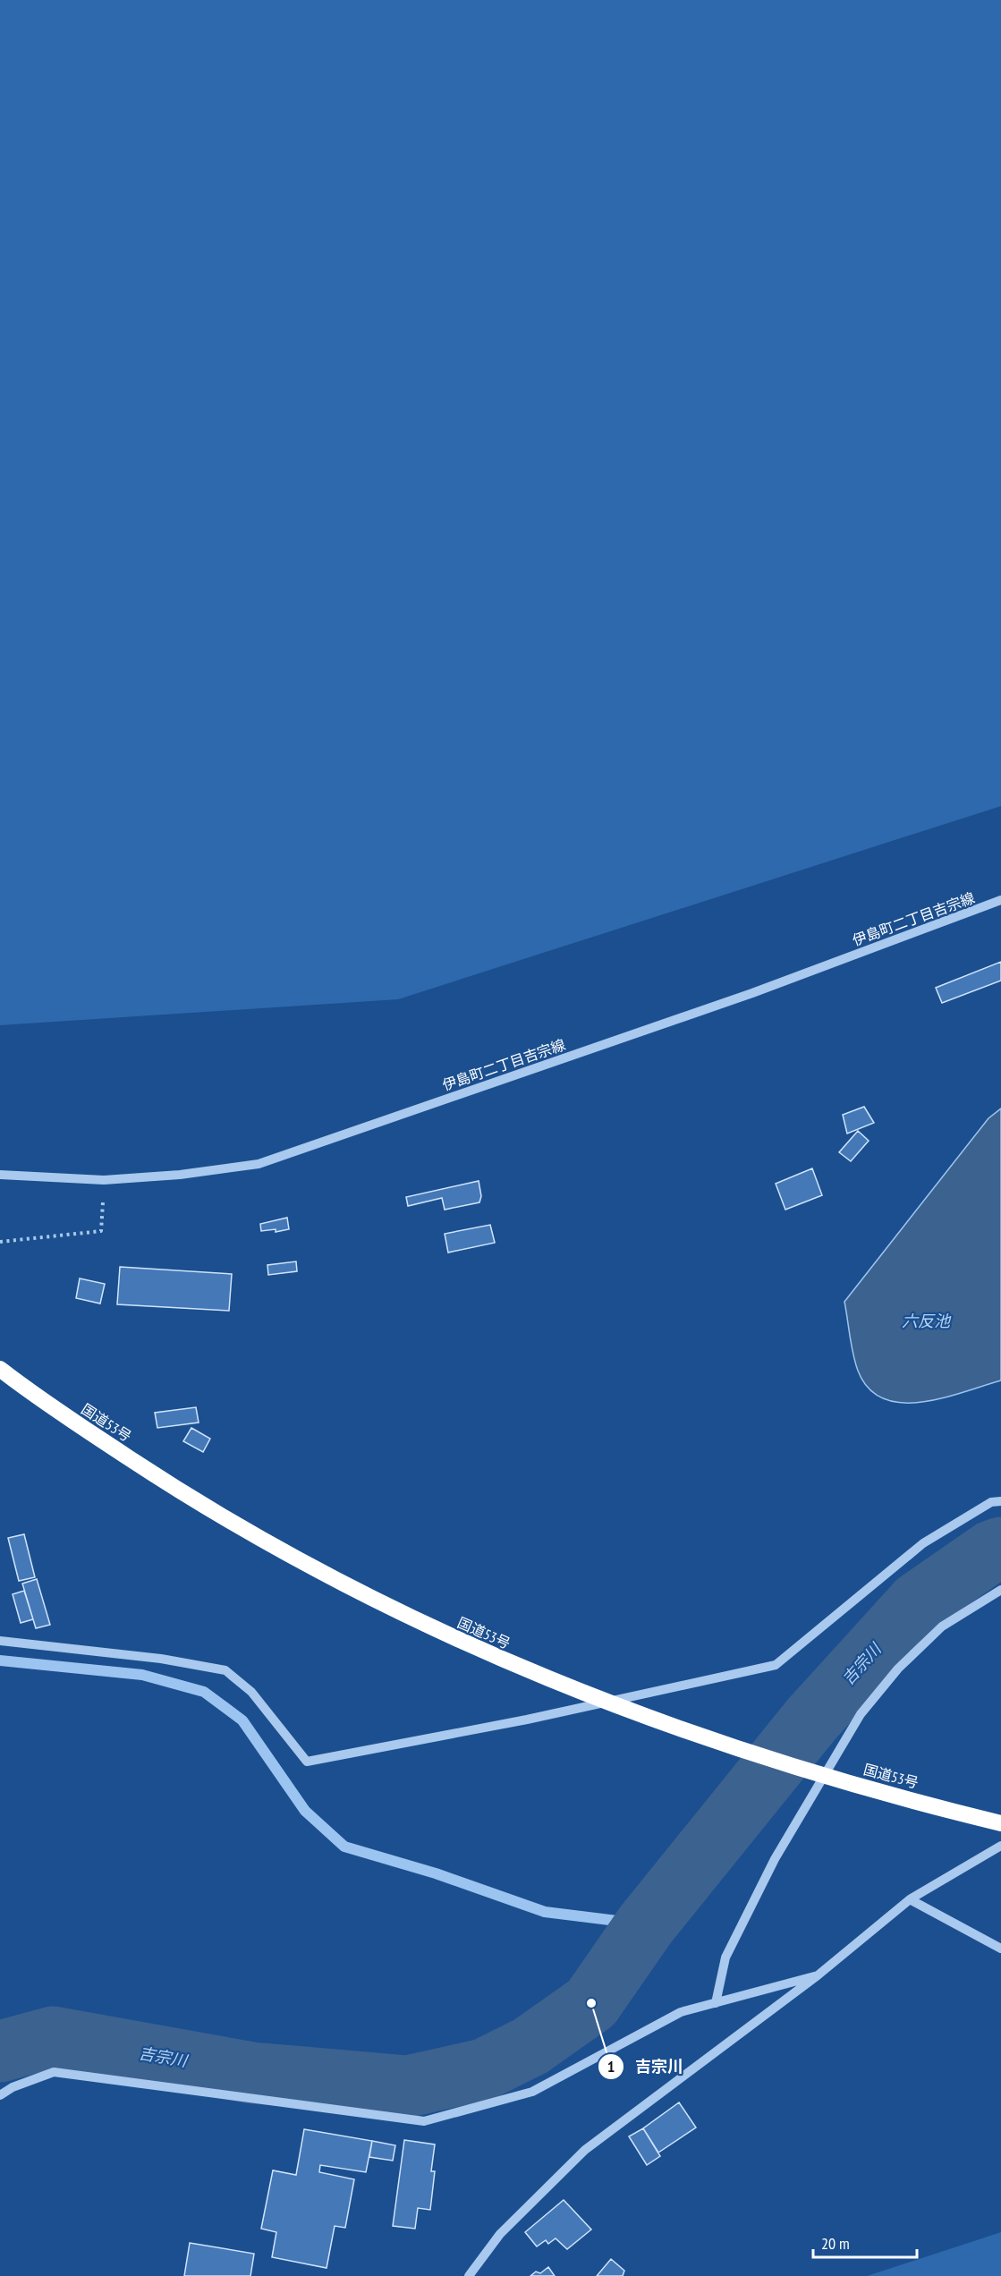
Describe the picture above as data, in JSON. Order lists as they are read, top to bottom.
{
  "streets": {
    "highway": ["国道53号"],
    "street": ["伊島町二丁目吉宗線"]
  },
  "water": ["六反池", "吉宗川"],
  "places": ["吉宗川"],
  "scale_bar": "20 m"
}
